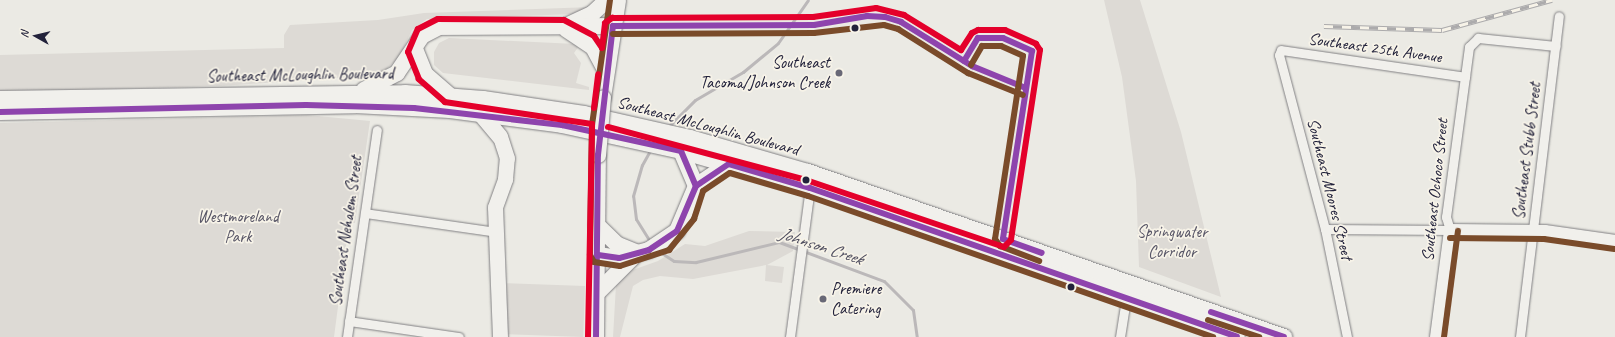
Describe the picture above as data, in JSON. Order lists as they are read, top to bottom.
{
  "streets": {
    "highway": ["Southeast McLoughlin Boulevard"],
    "street": [
      "Southeast 25th Avenue",
      "Southeast Stubb Street",
      "Southeast Moores Street",
      "Southeast Ochoco Street",
      "Southeast Nehalem Street"
    ]
  },
  "crossings": [
    ["Southeast 25th Avenue", "Southeast Moores Street"],
    ["Southeast 25th Avenue", "Southeast Ochoco Street"],
    ["Southeast Stubb Street", "Southeast Ochoco Street"]
  ],
  "water": ["Johnson Creek"],
  "parks": ["Westmoreland Park", "Springwater Corridor"],
  "places": ["Southeast Tacoma/Johnson Creek", "Premiere Catering"],
  "north": "left"
}
